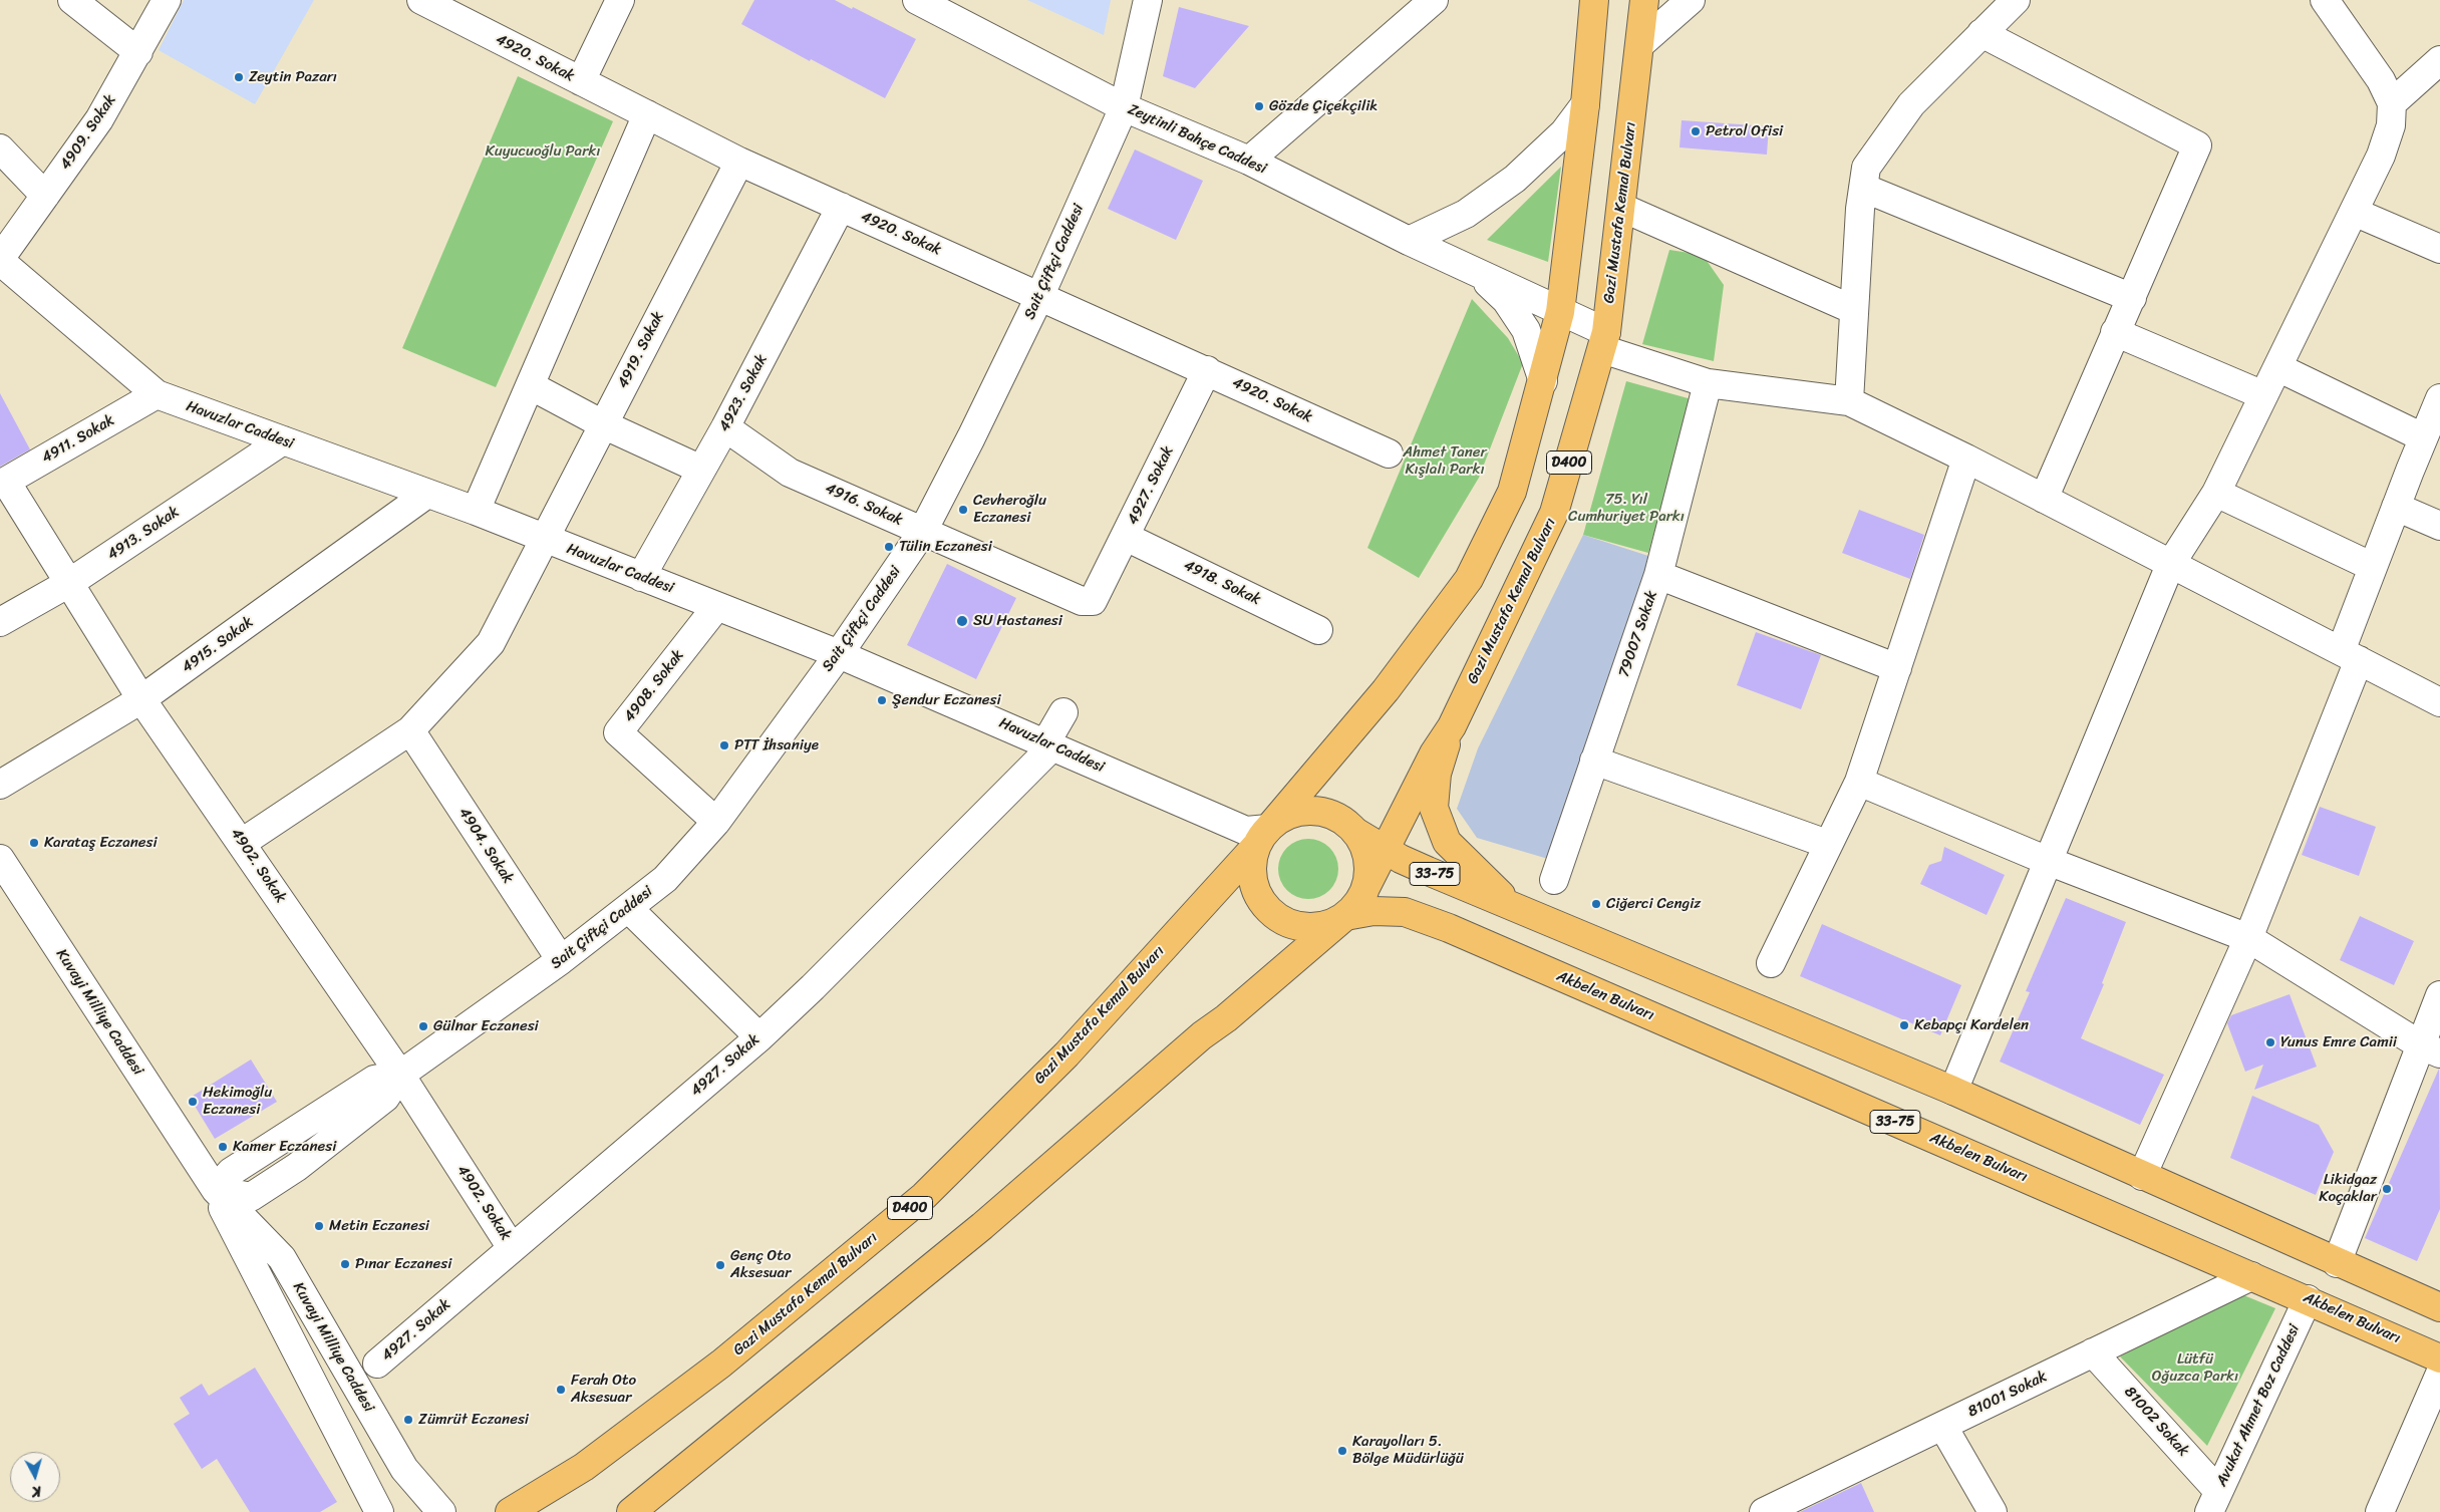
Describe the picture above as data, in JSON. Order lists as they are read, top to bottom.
{
  "streets": {
    "main road": [
      "Gazi Mustafa Kemal Bulvarı",
      "D400",
      "33-75",
      "Akbelen Bulvarı"
    ],
    "street": [
      "4920. Sokak",
      "4909. Sokak",
      "Zeytinli Bahçe Caddesi",
      "Sait Çiftçi Caddesi",
      "4919. Sokak",
      "4923. Sokak",
      "Havuzlar Caddesi",
      "4911. Sokak",
      "4927. Sokak",
      "4916. Sokak",
      "4913. Sokak",
      "4918. Sokak",
      "79007 Sokak",
      "4915. Sokak",
      "4908. Sokak",
      "4904. Sokak",
      "4902. Sokak",
      "Kuvayi Milliye Caddesi",
      "81001 Sokak",
      "Avukat Ahmet Boz Caddesi",
      "81002 Sokak"
    ]
  },
  "crossings": [
    ["4920. Sokak", "Sait Çiftçi Caddesi"],
    ["4920. Sokak", "4919. Sokak"],
    ["4920. Sokak", "4923. Sokak"],
    ["4920. Sokak", "4927. Sokak"],
    ["4909. Sokak", "Havuzlar Caddesi"],
    ["Zeytinli Bahçe Caddesi", "Gazi Mustafa Kemal Bulvarı"],
    ["Zeytinli Bahçe Caddesi", "Sait Çiftçi Caddesi"],
    ["Gazi Mustafa Kemal Bulvarı", "Havuzlar Caddesi"],
    ["Gazi Mustafa Kemal Bulvarı", "33-75"],
    ["Gazi Mustafa Kemal Bulvarı", "Akbelen Bulvarı"],
    ["Sait Çiftçi Caddesi", "Havuzlar Caddesi"],
    ["Sait Çiftçi Caddesi", "4916. Sokak"],
    ["Sait Çiftçi Caddesi", "4908. Sokak"],
    ["Sait Çiftçi Caddesi", "4904. Sokak"],
    ["Sait Çiftçi Caddesi", "4902. Sokak"],
    ["Sait Çiftçi Caddesi", "Kuvayi Milliye Caddesi"],
    ["4919. Sokak", "Havuzlar Caddesi"],
    ["4919. Sokak", "4904. Sokak"],
    ["4919. Sokak", "4902. Sokak"],
    ["4923. Sokak", "Havuzlar Caddesi"],
    ["4923. Sokak", "4916. Sokak"],
    ["Havuzlar Caddesi", "4911. Sokak"],
    ["Havuzlar Caddesi", "4927. Sokak"],
    ["Havuzlar Caddesi", "4913. Sokak"],
    ["Havuzlar Caddesi", "4915. Sokak"],
    ["Havuzlar Caddesi", "4908. Sokak"],
    ["Havuzlar Caddesi", "33-75"],
    ["Havuzlar Caddesi", "Akbelen Bulvarı"],
    ["4911. Sokak", "4902. Sokak"],
    ["4927. Sokak", "4916. Sokak"],
    ["4927. Sokak", "4918. Sokak"],
    ["4927. Sokak", "4902. Sokak"],
    ["4913. Sokak", "4902. Sokak"],
    ["4915. Sokak", "4902. Sokak"],
    ["33-75", "Akbelen Bulvarı"],
    ["Akbelen Bulvarı", "81001 Sokak"],
    ["Akbelen Bulvarı", "Avukat Ahmet Boz Caddesi"],
    ["81001 Sokak", "81002 Sokak"],
    ["Avukat Ahmet Boz Caddesi", "81002 Sokak"]
  ],
  "parks": [
    "Kuyucuoğlu Parkı",
    "Ahmet Taner Kışlalı Parkı",
    "75. Yıl Cumhuriyet Parkı",
    "Lütfü Oğuzca Parkı"
  ],
  "places": [
    "Zeytin Pazarı",
    "Gözde Çiçekçilik",
    "Petrol Ofisi",
    "Cevheroğlu Eczanesi",
    "Tülin Eczanesi",
    "SU Hastanesi",
    "Şendur Eczanesi",
    "PTT İhsaniye",
    "Karataş Eczanesi",
    "Ciğerci Cengiz",
    "Kebapçı Kardelen",
    "Gülnar Eczanesi",
    "Yunus Emre Camii",
    "Hekimoğlu Eczanesi",
    "Kamer Eczanesi",
    "Likidgaz Koçaklar",
    "Metin Eczanesi",
    "Pınar Eczanesi",
    "Genç Oto Aksesuar",
    "Ferah Oto Aksesuar",
    "Zümrüt Eczanesi",
    "Karayolları 5. Bölge Müdürlüğü"
  ],
  "north": "bottom"
}
